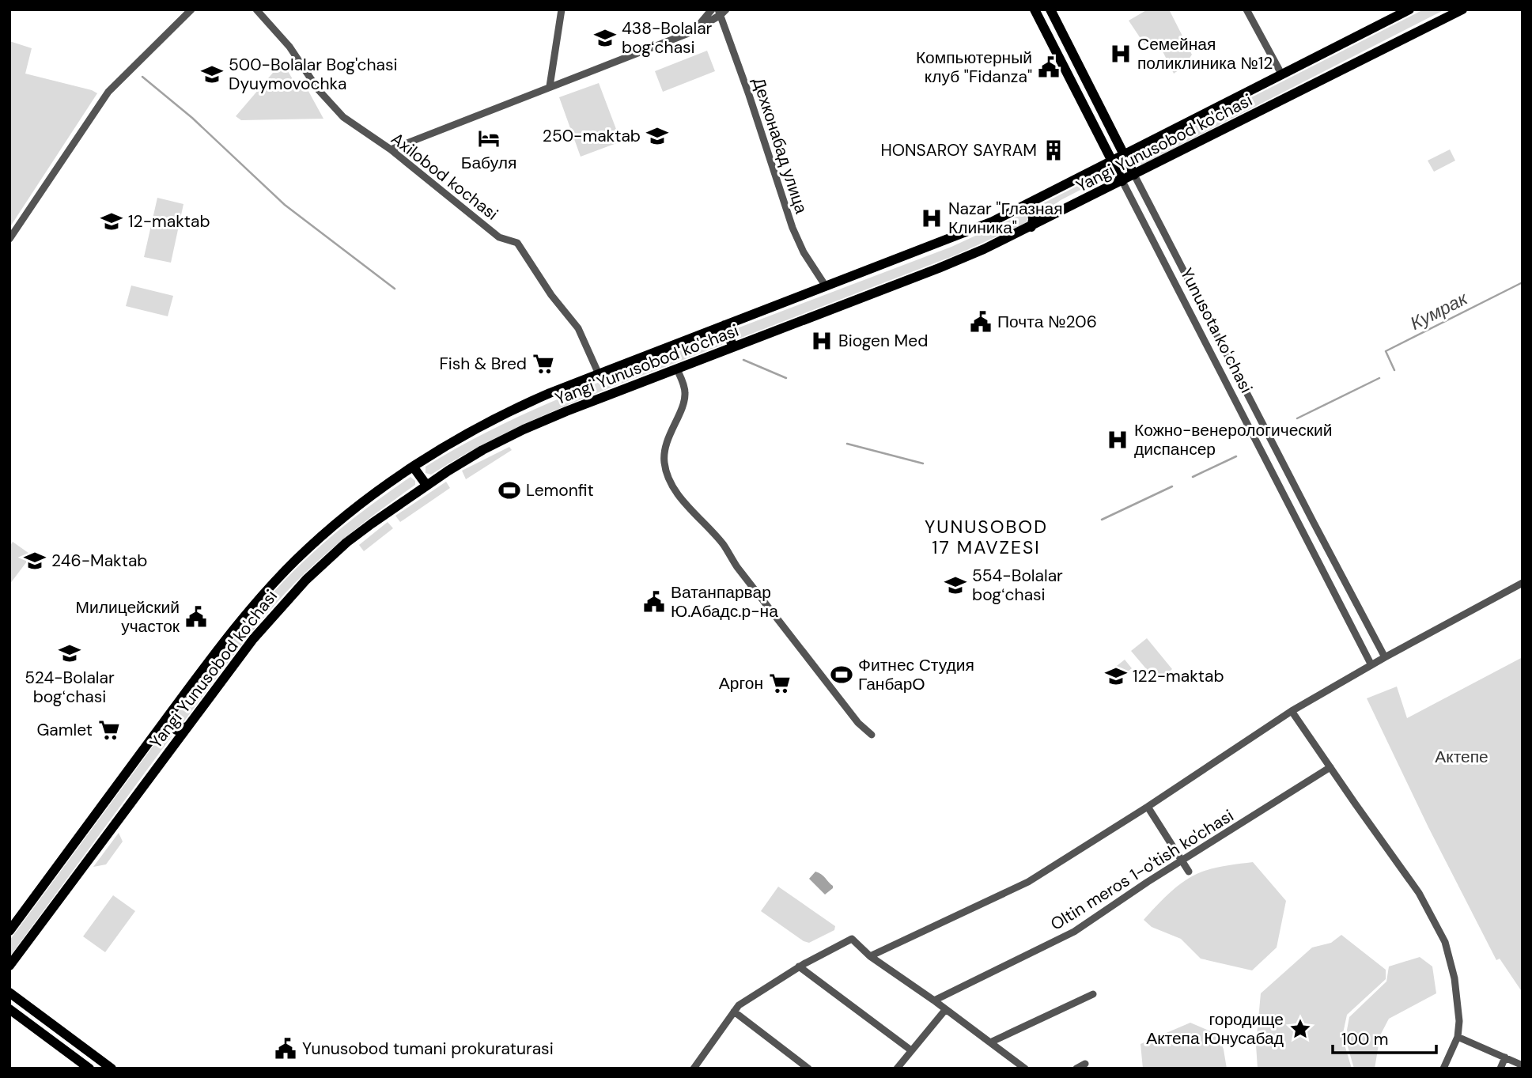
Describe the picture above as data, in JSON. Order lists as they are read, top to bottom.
{
  "streets": {
    "main road": ["Yangi Yunusobod ko'chasi", "Yunusota koʻchasi"],
    "street": ["Дехконабад улица", "Axilobod kochasi", "Oltin meros 1-o'tish ko'chasi"]
  },
  "crossings": [
    ["Yangi Yunusobod ko'chasi", "Дехконабад улица"],
    ["Yangi Yunusobod ko'chasi", "Axilobod kochasi"],
    ["Yangi Yunusobod ko'chasi", "Yunusota koʻchasi"]
  ],
  "districts": ["YUNUSOBOD 17 MAVZESI"],
  "water": ["Кумрак"],
  "parks": ["Актепе"],
  "places": {
    "school or university": [
      "438-Bolalar bogʻchasi",
      "500-Bolalar Bog'chasi Dyuymovochka",
      "250-maktab",
      "12-maktab",
      "246-Maktab",
      "554-Bolalar bogʻchasi",
      "524-Bolalar bogʻchasi",
      "122-maktab"
    ],
    "hospital": [
      "Семейная поликлиника №12",
      "Nazar \"Глазная Клиника\"",
      "Biogen Med",
      "Кожно-венерологический диспансер"
    ],
    "public building": [
      "Компьютерный клуб \"Fidanza\"",
      "Почта №206",
      "Ватанпарвар Ю.Абадс.р-на",
      "Милицейский участок",
      "Yunusobod tumani prokuraturasi"
    ],
    "hotel": ["Бабуля"],
    "building": ["HONSAROY SAYRAM"],
    "supermarket": ["Fish & Bred", "Аргон", "Gamlet"],
    "sports": ["Lemonfit", "Фитнес Студия ГанбарО"],
    "place": ["городище Актепа Юнусабад"]
  },
  "scale_bar": "100 m"
}
